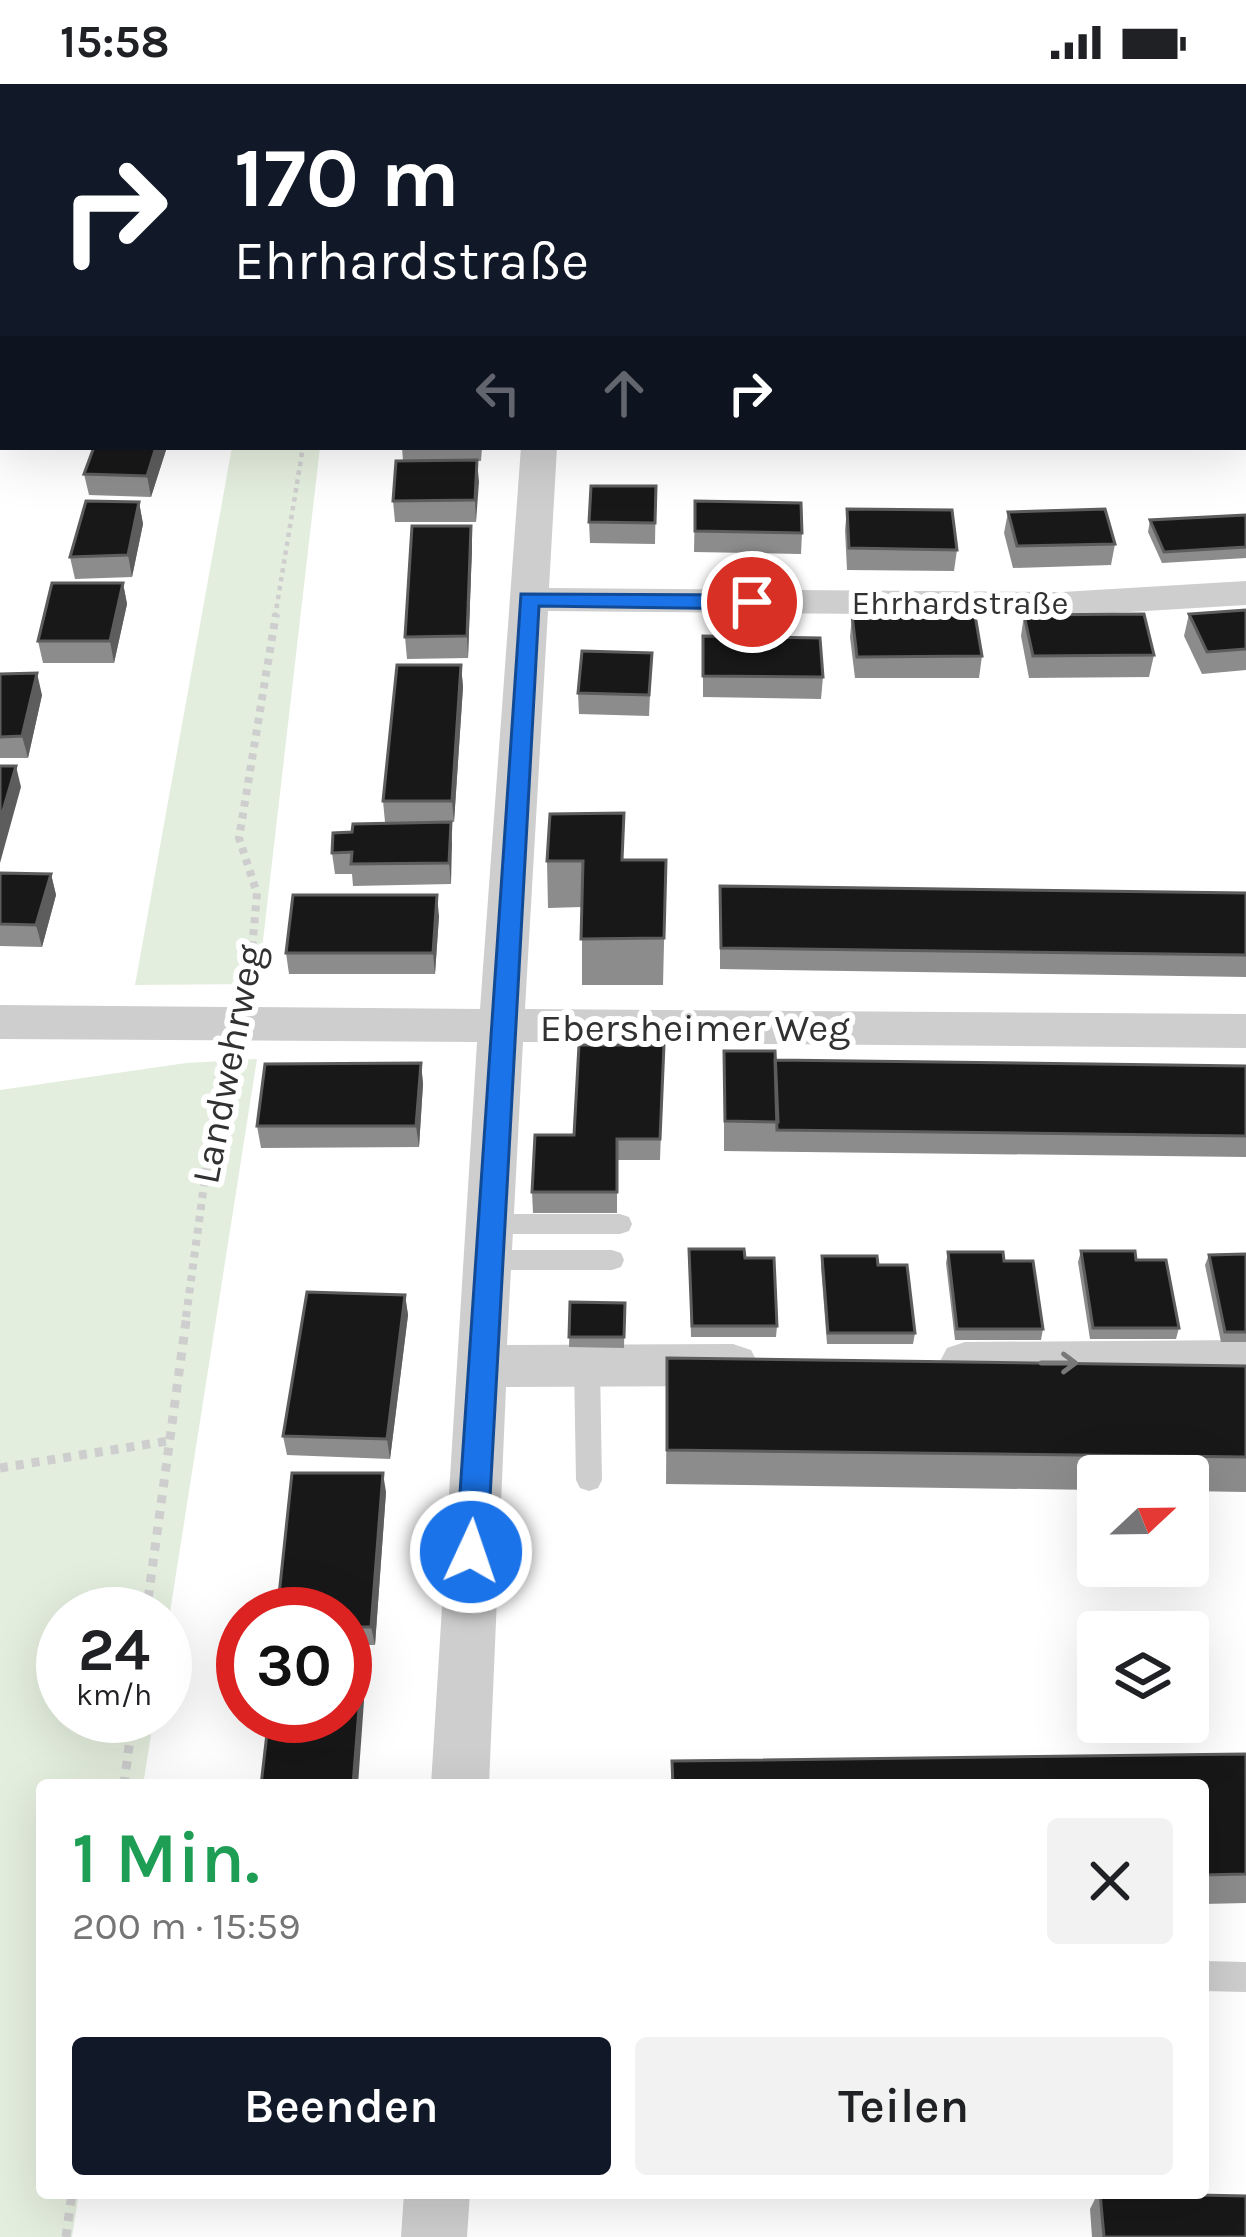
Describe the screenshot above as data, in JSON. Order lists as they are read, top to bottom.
{
  "streets": {
    "street": ["Ehrhardstraße", "Ebersheimer Weg"],
    "path": ["Landwehrweg"]
  },
  "crossings": [
    ["Ebersheimer Weg", "Landwehrweg"]
  ],
  "north": "right",
  "page": {
    "status": "15:58",
    "turn": ["170 m", "Ehrhardstraße"],
    "speed": "24 km/h",
    "limit": "30",
    "heading": ["1 Min.", "200 m · 15:59"],
    "buttons": ["Beenden", "Teilen"]
  }
}
